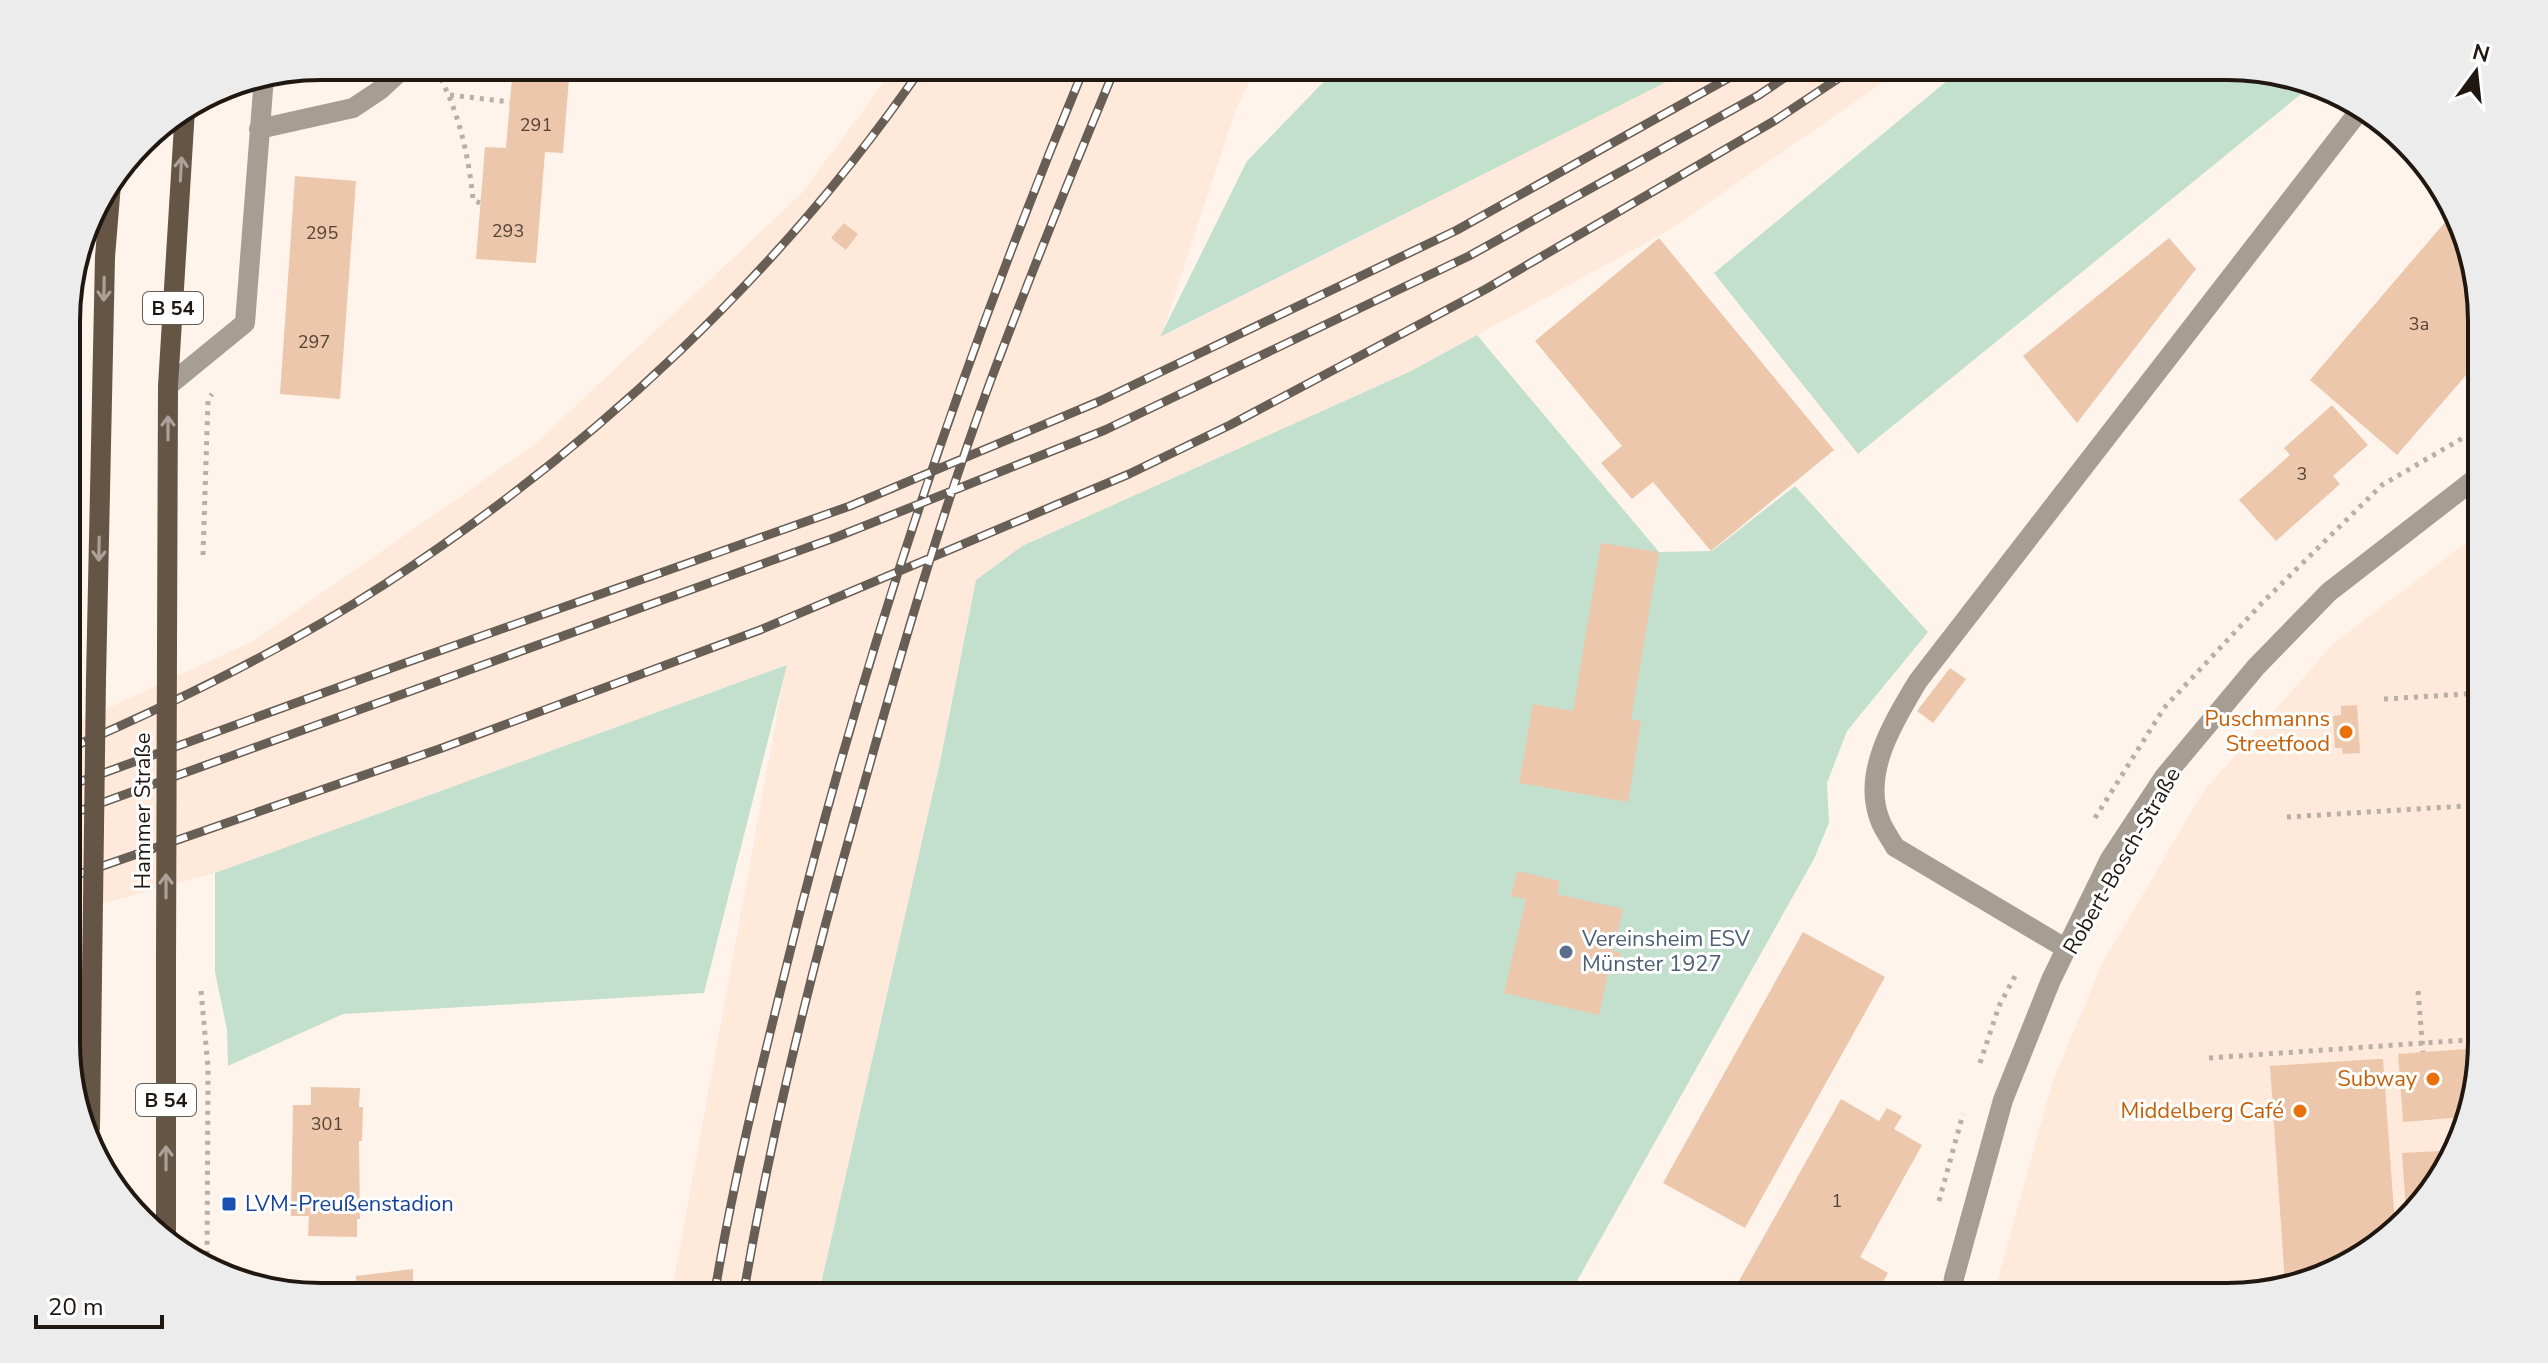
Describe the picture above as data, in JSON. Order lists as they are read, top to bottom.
{
  "streets": {
    "main road": ["B 54", "Hammer Straße"],
    "street": ["Robert-Bosch-Straße"]
  },
  "places": {
    "other": [
      "Puschmanns Streetfood",
      "Vereinsheim ESV Münster 1927",
      "Subway",
      "Middelberg Café"
    ],
    "transit": ["LVM-Preußenstadion"]
  },
  "house_numbers": [
    "291",
    "293",
    "295",
    "3a",
    "297",
    "3",
    "301",
    "1"
  ],
  "scale_bar": "20 m",
  "north": "top"
}
